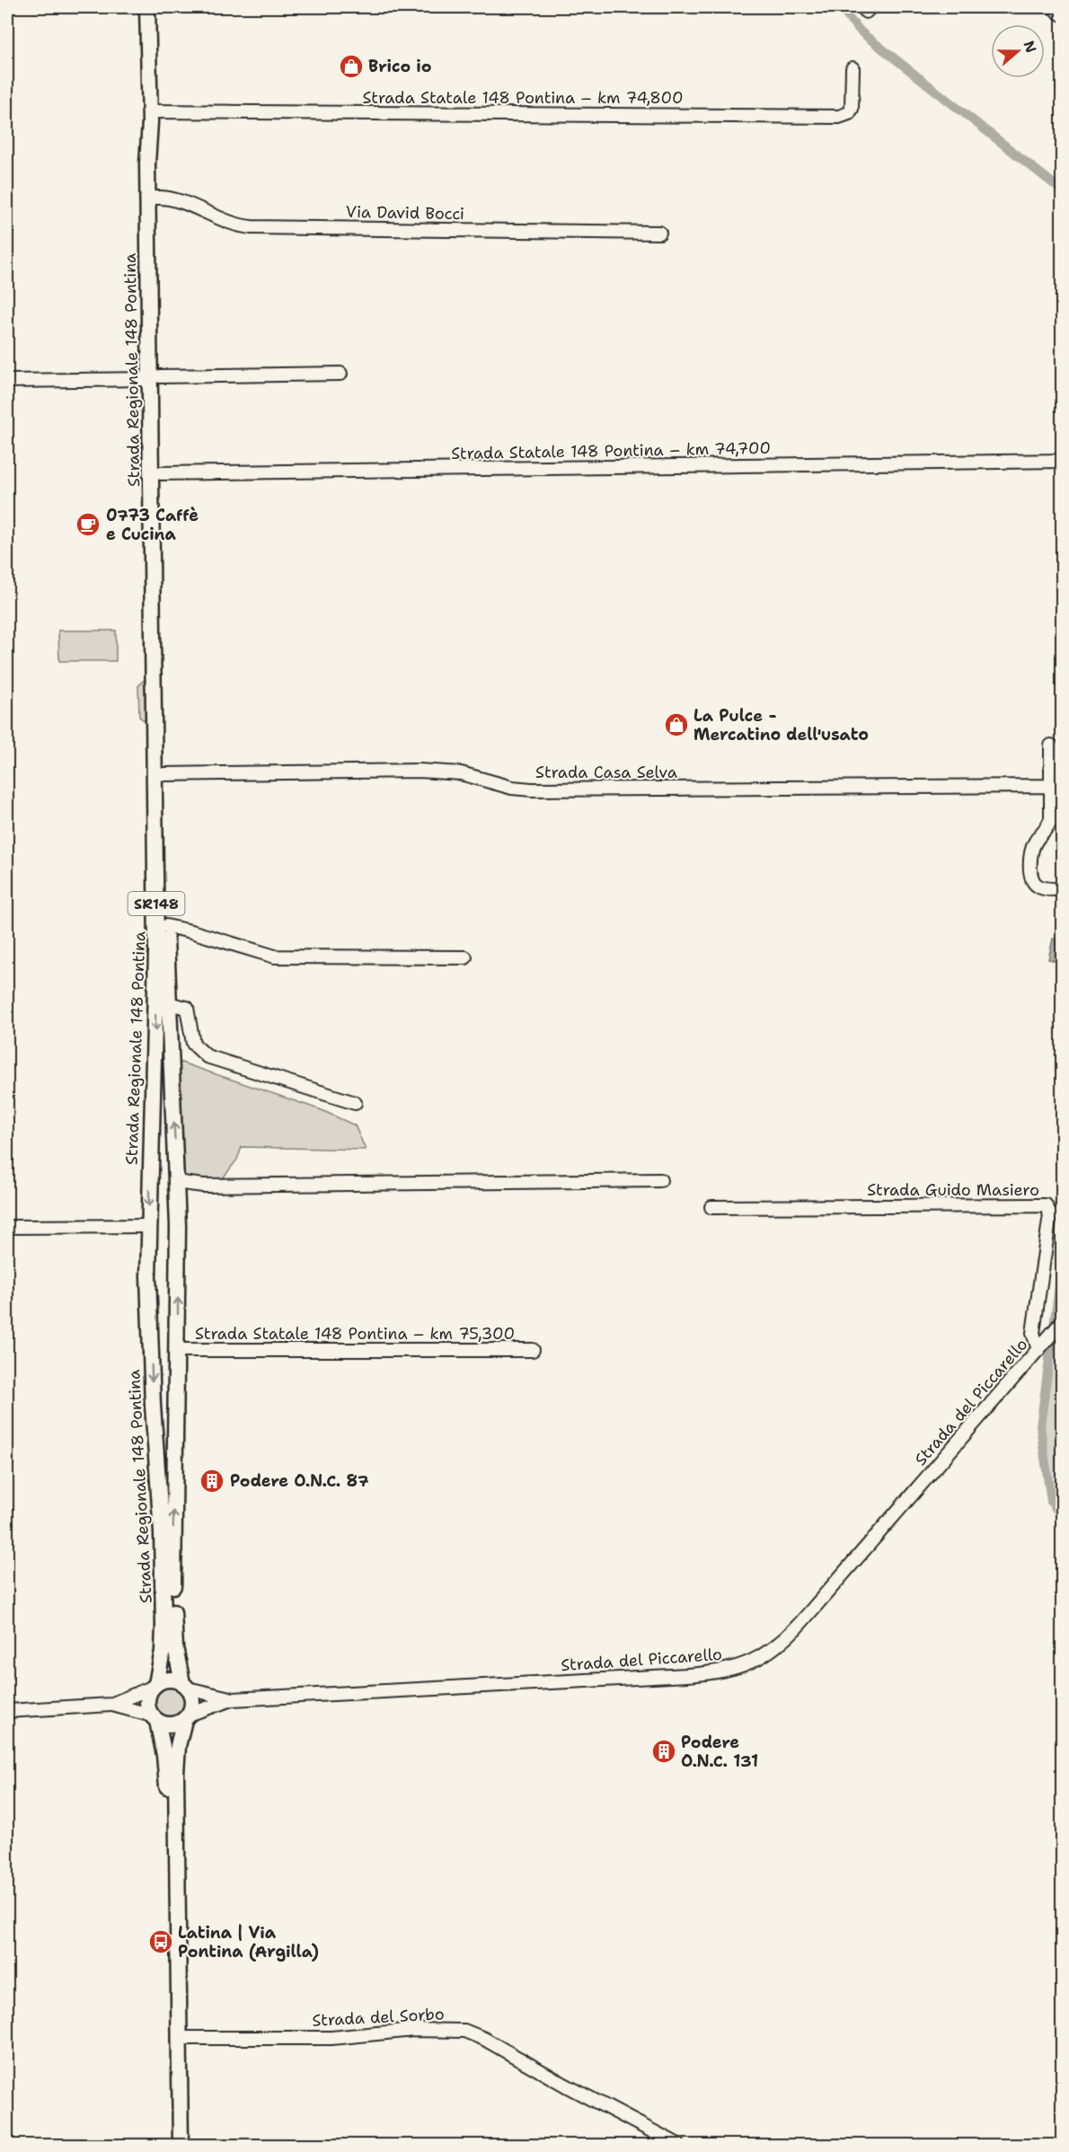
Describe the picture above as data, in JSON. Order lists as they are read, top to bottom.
{
  "streets": {
    "main road": ["Strada Regionale 148 Pontina", "SR148"],
    "street": [
      "Strada Statale 148 Pontina – km 74,800",
      "Via David Bocci",
      "Strada Statale 148 Pontina – km 74,700",
      "Strada Casa Selva",
      "Strada Guido Masiero",
      "Strada Statale 148 Pontina – km 75,300",
      "Strada del Piccarello",
      "Strada del Sorbo"
    ]
  },
  "crossings": [
    ["Strada Statale 148 Pontina – km 74,800", "Strada Regionale 148 Pontina"],
    ["Via David Bocci", "Strada Regionale 148 Pontina"],
    ["Strada Regionale 148 Pontina", "Strada Statale 148 Pontina – km 74,700"],
    ["Strada Regionale 148 Pontina", "Strada Casa Selva"],
    ["Strada Regionale 148 Pontina", "Strada Statale 148 Pontina – km 75,300"],
    ["Strada Regionale 148 Pontina", "Strada del Piccarello"],
    ["Strada Regionale 148 Pontina", "Strada del Sorbo"],
    ["Strada Guido Masiero", "Strada del Piccarello"]
  ],
  "places": {
    "shop": ["Brico io", "La Pulce - Mercatino dell'usato"],
    "cafe": ["0773 Caffè e Cucina"],
    "building": ["Podere O.N.C. 87", "Podere O.N.C. 131"],
    "bus stop": ["Latina | Via Pontina (Argilla)"]
  },
  "north": "right"
}
